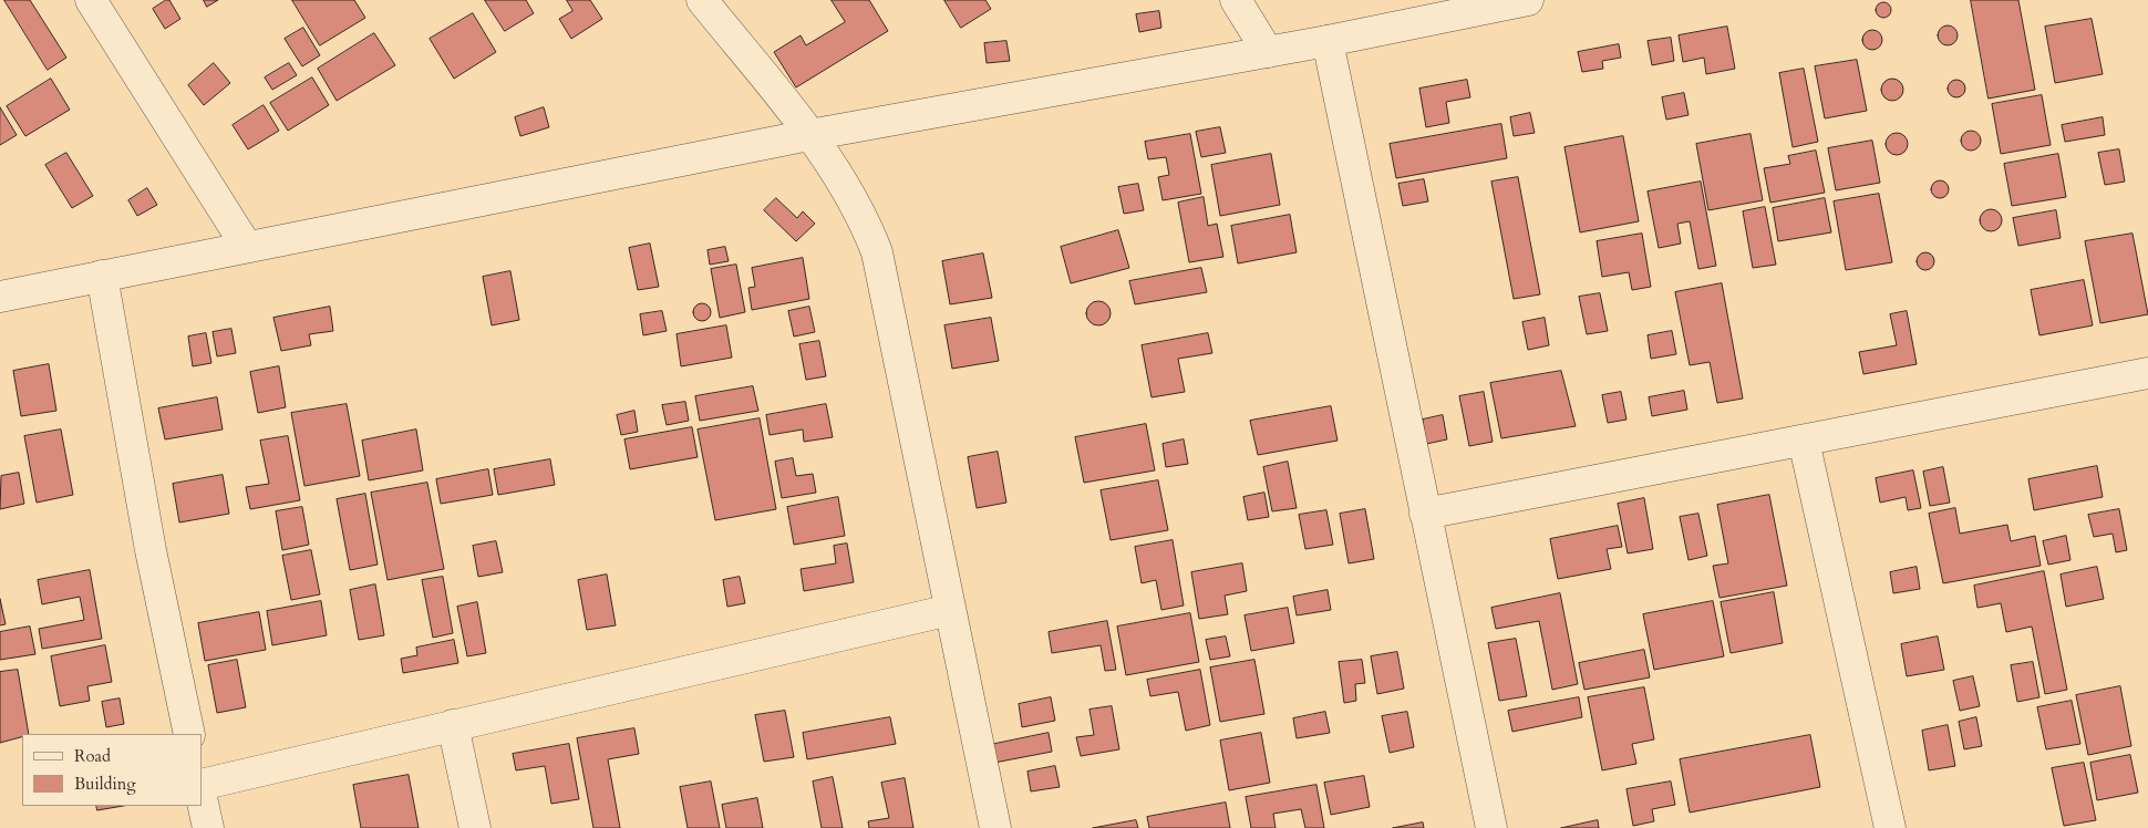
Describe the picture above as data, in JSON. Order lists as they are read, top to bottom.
{
  "legend": ["Road", "Building"]
}
